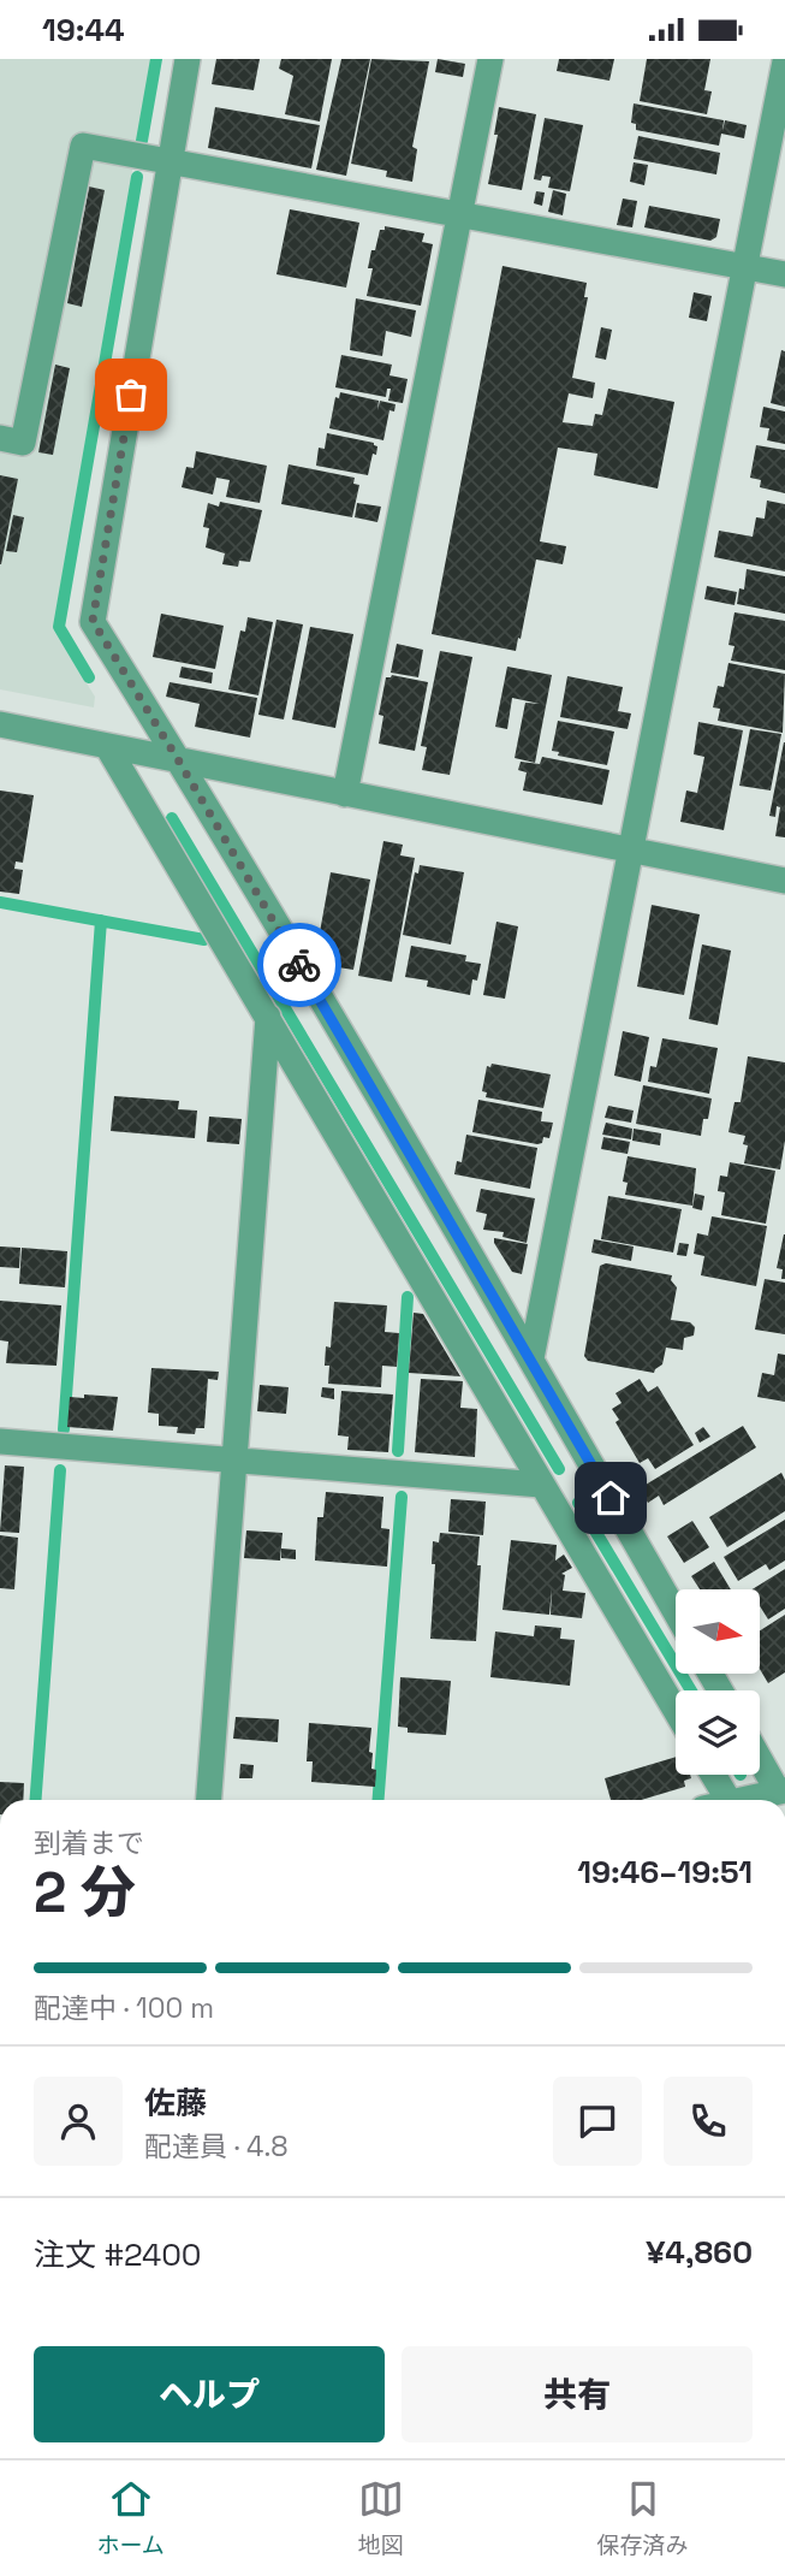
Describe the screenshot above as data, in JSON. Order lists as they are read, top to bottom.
{
  "north": "right",
  "page": {
    "status": "19:44",
    "heading": ["2 分", "到着まで", "19:46–19:51"],
    "panel": [
      "佐藤",
      "配達員 · 4.8",
      "注文 #2400",
      "¥4,860"
    ],
    "bar": "配達中 · 100 m",
    "buttons": ["ヘルプ", "共有"],
    "tabs": ["ホーム", "地図", "保存済み"]
  }
}
